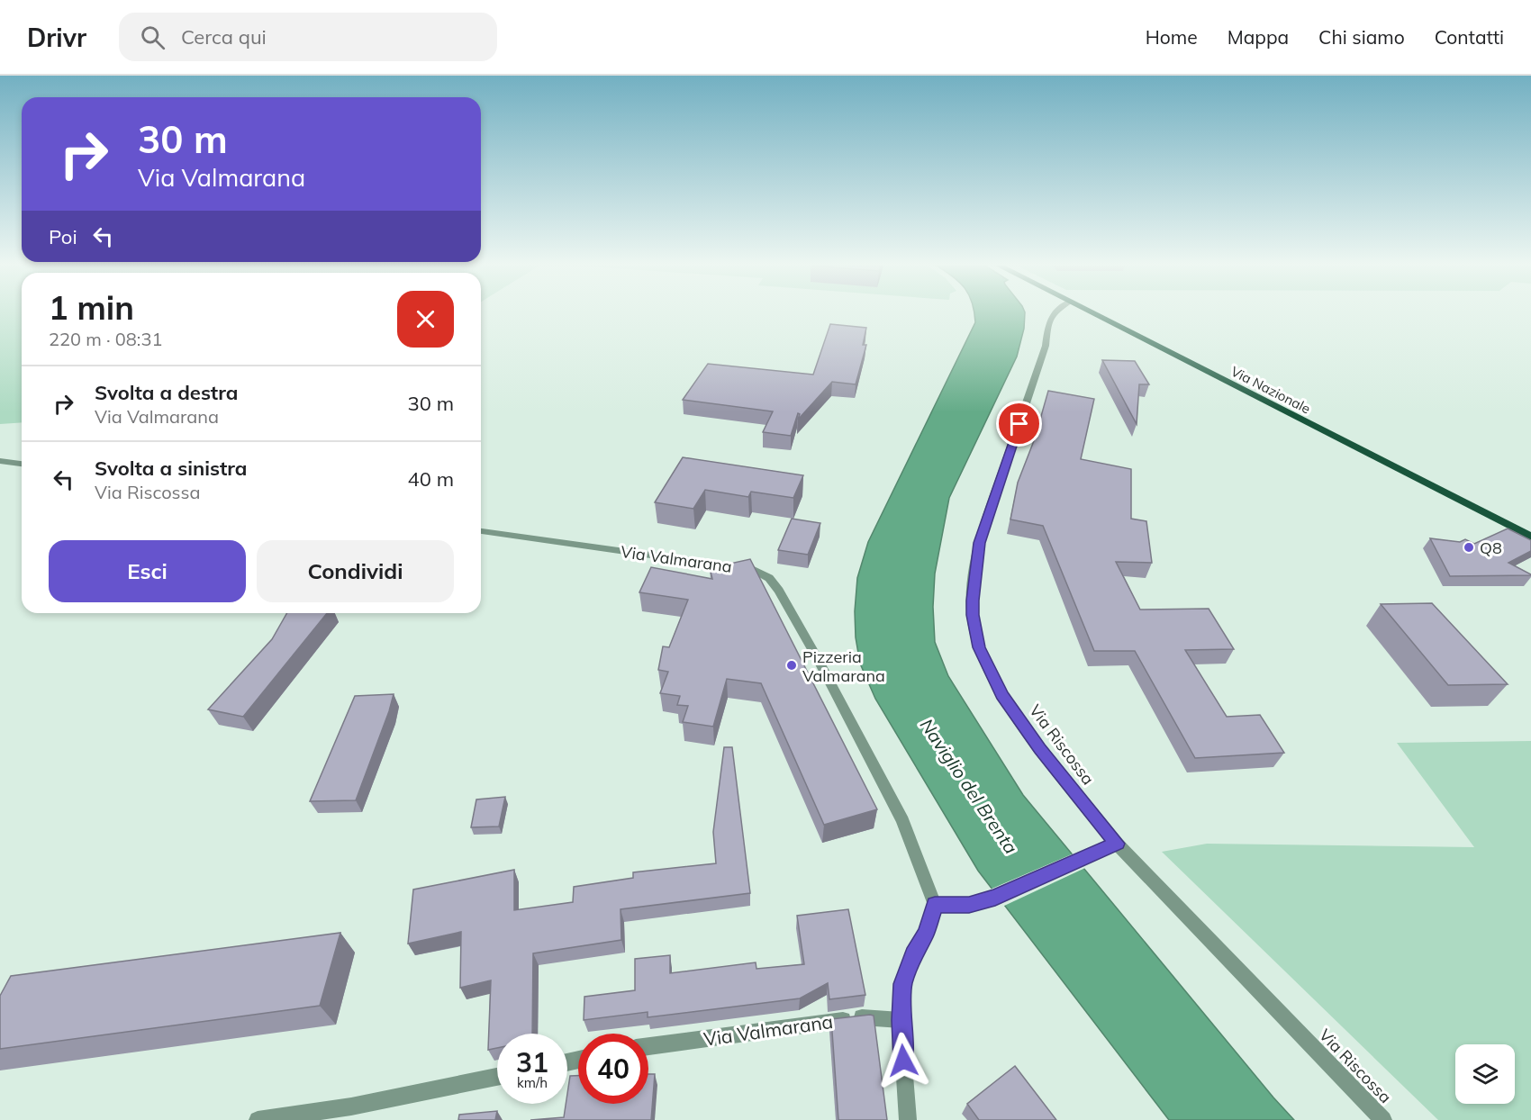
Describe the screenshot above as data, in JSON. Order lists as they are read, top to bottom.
{
  "streets": {
    "main road": ["Via Nazionale"],
    "street": ["Via Valmarana", "Via Riscossa"]
  },
  "water": ["Naviglio del Brenta"],
  "places": ["Q8", "Pizzeria Valmarana"],
  "page": {
    "header": "Drivr",
    "search": "Cerca qui",
    "nav": [
      "Home",
      "Mappa",
      "Chi siamo",
      "Contatti"
    ],
    "turn": ["30 m", "Via Valmarana"],
    "then": "Poi",
    "heading": ["1 min", "220 m · 08:31"],
    "list": [
      {
        "name": "Svolta a destra",
        "note": "Via Valmarana",
        "value": "30 m"
      },
      {
        "name": "Svolta a sinistra",
        "note": "Via Riscossa",
        "value": "40 m"
      }
    ],
    "buttons": ["Esci", "Condividi"],
    "speed": "31 km/h",
    "limit": "40"
  }
}
